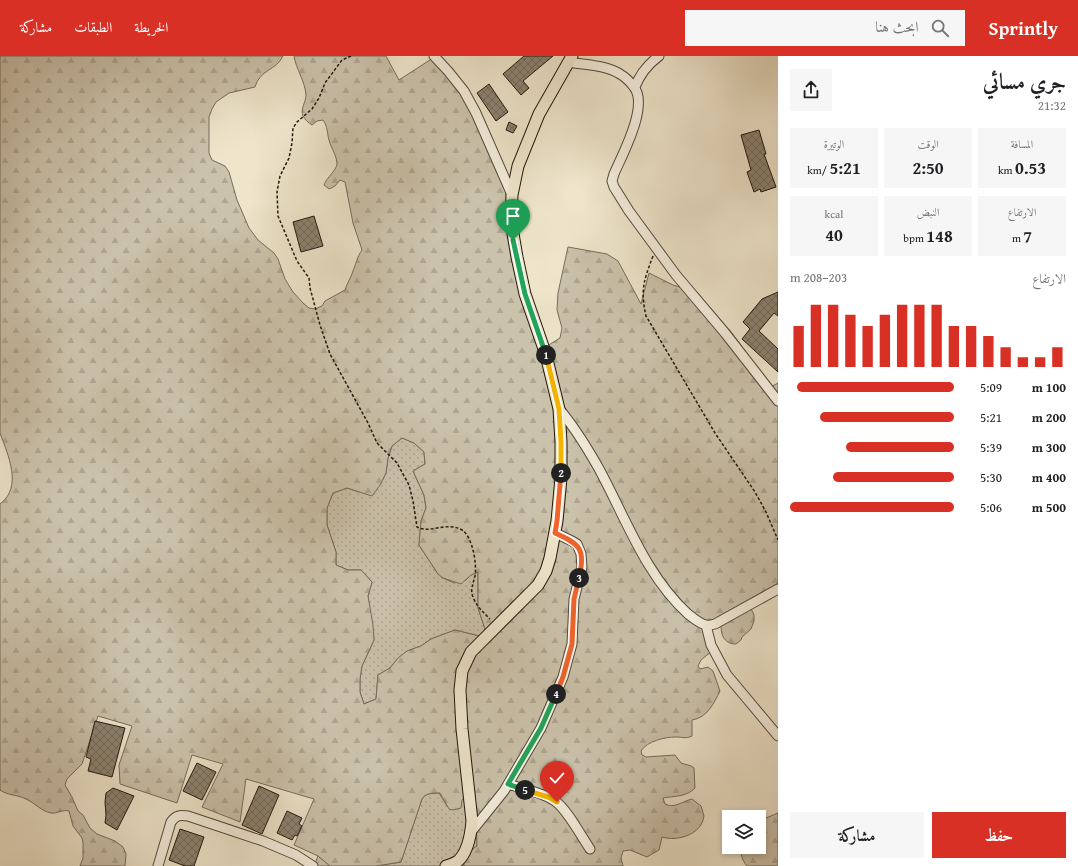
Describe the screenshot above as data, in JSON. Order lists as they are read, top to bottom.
{
  "page": {
    "header": "Sprintly",
    "search": "ابحث هنا",
    "nav": ["الخريطة", "الطبقات", "مشاركة"],
    "heading": ["جري مسائي", "21:32"],
    "stats": [
      ["المسافة", "0.53 km"],
      ["الوقت", "2:50"],
      ["الوتيرة", "5:21 /km"],
      ["الارتفاع", "7 m"],
      ["النبض", "148 bpm"],
      ["kcal", "40"]
    ],
    "chart": ["الارتفاع", "203–208 m"],
    "pins": [
      "1",
      "2",
      "3",
      "4",
      "5"
    ],
    "list": [
      {
        "name": "100 m",
        "note": "5:09"
      },
      {
        "name": "200 m",
        "note": "5:21"
      },
      {
        "name": "300 m",
        "note": "5:39"
      },
      {
        "name": "400 m",
        "note": "5:30"
      },
      {
        "name": "500 m",
        "note": "5:06"
      }
    ],
    "buttons": ["حفظ", "مشاركة"]
  }
}
